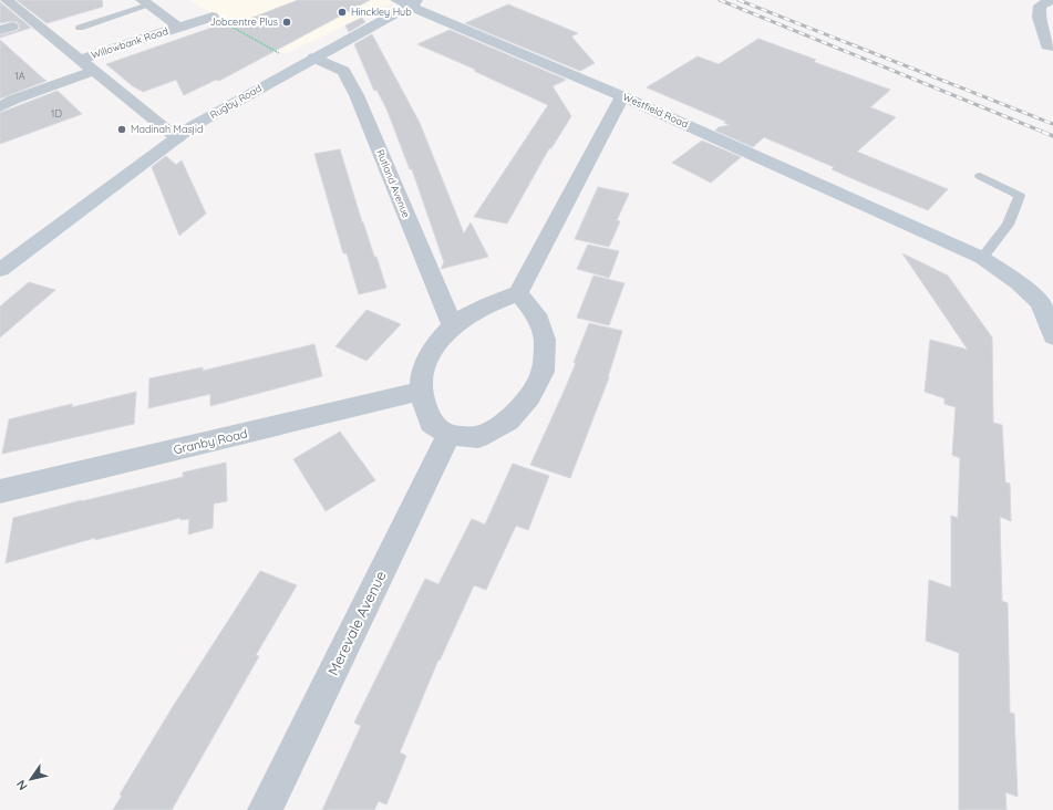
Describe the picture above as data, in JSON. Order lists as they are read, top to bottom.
{
  "streets": {
    "street": [
      "Willowbank Road",
      "Rugby Road",
      "Westfield Road",
      "Rutland Avenue",
      "Granby Road",
      "Merevale Avenue"
    ]
  },
  "crossings": [
    ["Willowbank Road", "Rugby Road"],
    ["Rugby Road", "Westfield Road"],
    ["Rugby Road", "Rutland Avenue"],
    ["Rutland Avenue", "Granby Road"],
    ["Rutland Avenue", "Merevale Avenue"],
    ["Granby Road", "Merevale Avenue"]
  ],
  "places": ["Hinckley Hub", "Jobcentre Plus", "Madinah Masjid"],
  "house_numbers": ["1A", "1D"],
  "north": "bottom left"
}
